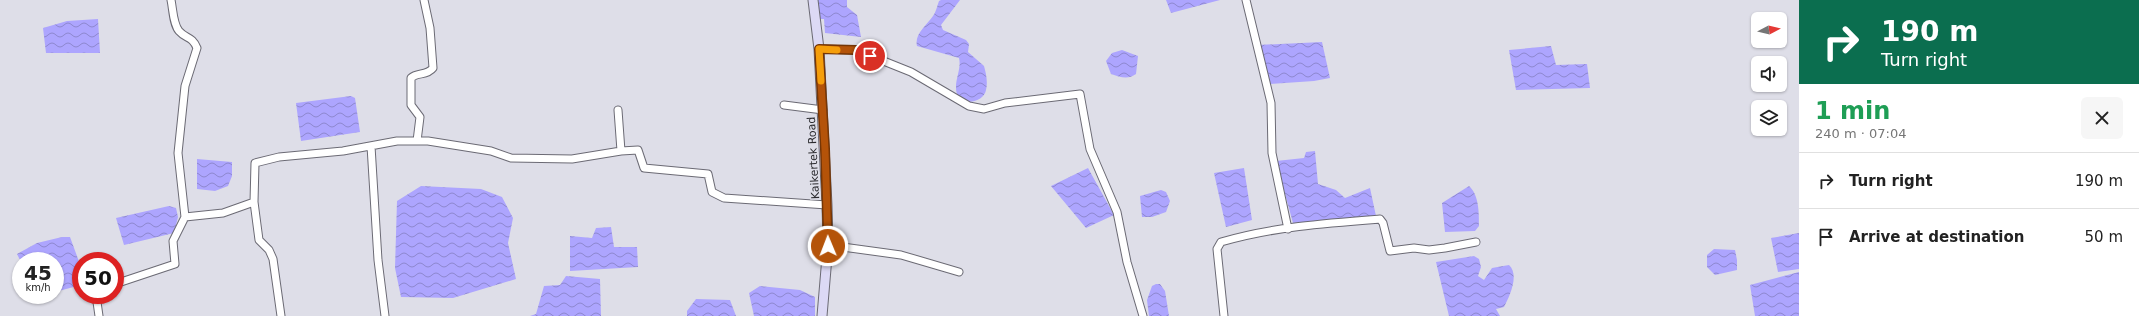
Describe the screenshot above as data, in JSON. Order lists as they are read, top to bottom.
{
  "streets": {
    "main road": ["Kaikertek Road"]
  },
  "north": "right",
  "page": {
    "turn": ["190 m", "Turn right"],
    "heading": ["1 min", "240 m · 07:04"],
    "list": [
      {
        "name": "Turn right",
        "value": "190 m"
      },
      {
        "name": "Arrive at destination",
        "value": "50 m"
      }
    ],
    "speed": "45 km/h",
    "limit": "50"
  }
}
